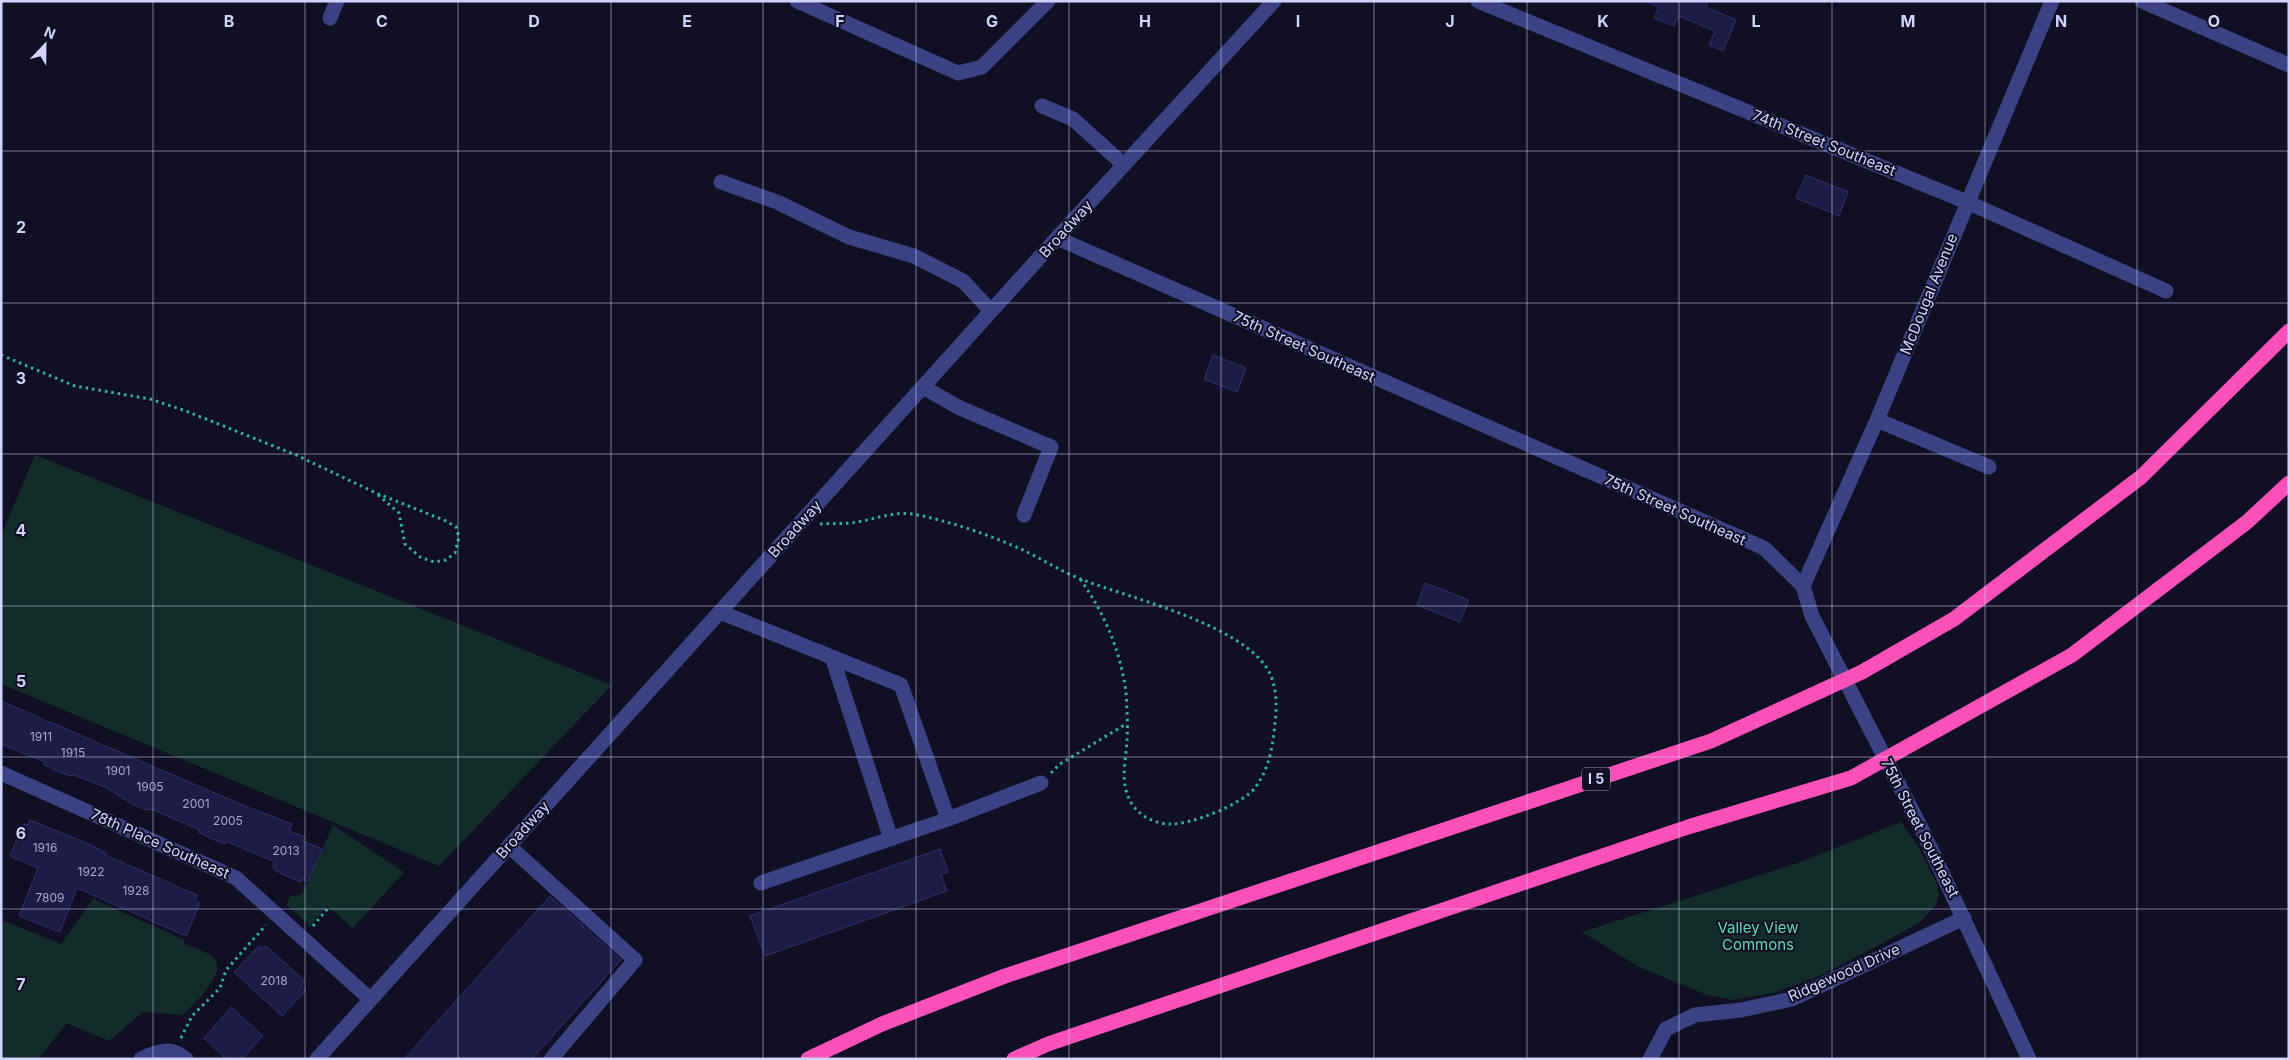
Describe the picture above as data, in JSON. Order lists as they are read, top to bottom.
{
  "streets": {
    "highway": ["I 5"],
    "street": [
      "74th Street Southeast",
      "Broadway",
      "McDougal Avenue",
      "75th Street Southeast",
      "78th Place Southeast",
      "Ridgewood Drive"
    ]
  },
  "crossings": [
    ["74th Street Southeast", "McDougal Avenue"],
    ["Broadway", "75th Street Southeast"],
    ["Broadway", "78th Place Southeast"],
    ["McDougal Avenue", "75th Street Southeast"],
    ["75th Street Southeast", "Ridgewood Drive"]
  ],
  "parks": ["Valley View Commons"],
  "house_numbers": [
    "1911",
    "1915",
    "1901",
    "1905",
    "2001",
    "2005",
    "1916",
    "2013",
    "1922",
    "1928",
    "7809",
    "2018"
  ],
  "north": "top",
  "grid": {
    "columns": [
      "B",
      "C",
      "D",
      "E",
      "F",
      "G",
      "H",
      "I",
      "J",
      "K",
      "L",
      "M",
      "N",
      "O"
    ],
    "rows": [
      "2",
      "3",
      "4",
      "5",
      "6",
      "7"
    ]
  }
}
